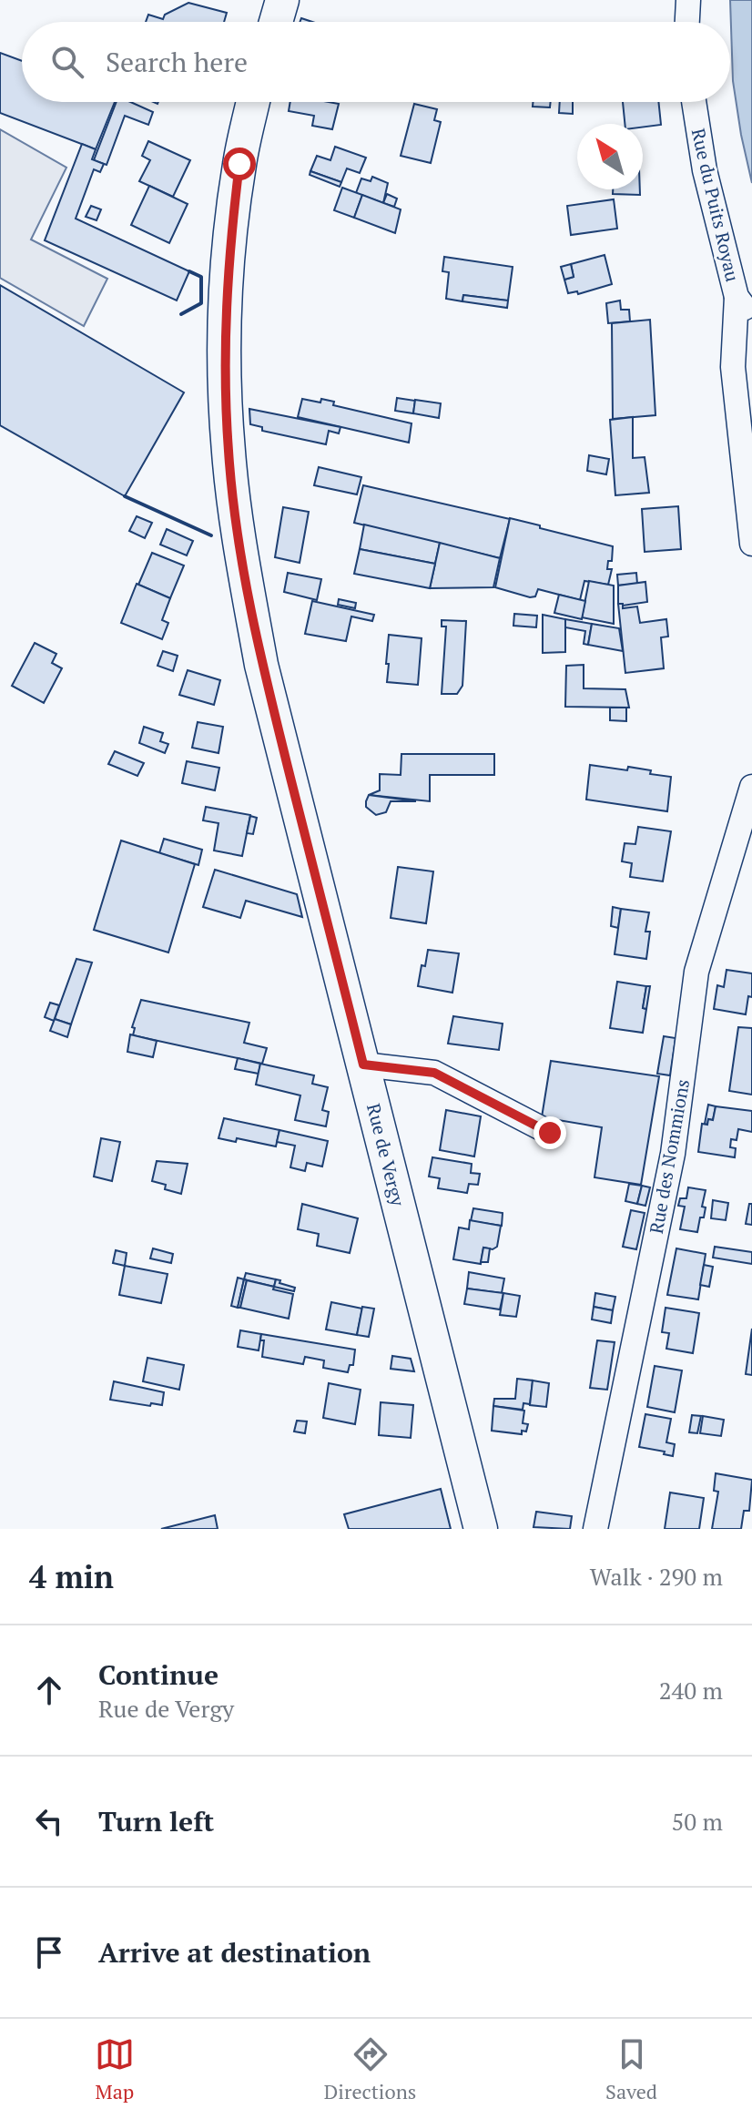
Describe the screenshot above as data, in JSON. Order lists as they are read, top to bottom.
{
  "streets": {
    "main road": ["Rue de Vergy"],
    "street": ["Rue du Puits Royau", "Rue des Nommions"]
  },
  "north": "top left",
  "page": {
    "search": "Search here",
    "heading": ["4 min", "Walk · 290 m"],
    "list": [
      ["Continue", "Rue de Vergy", "240 m"],
      ["Turn left", "50 m"],
      "Arrive at destination"
    ],
    "nav": ["Map", "Directions", "Saved"]
  }
}
